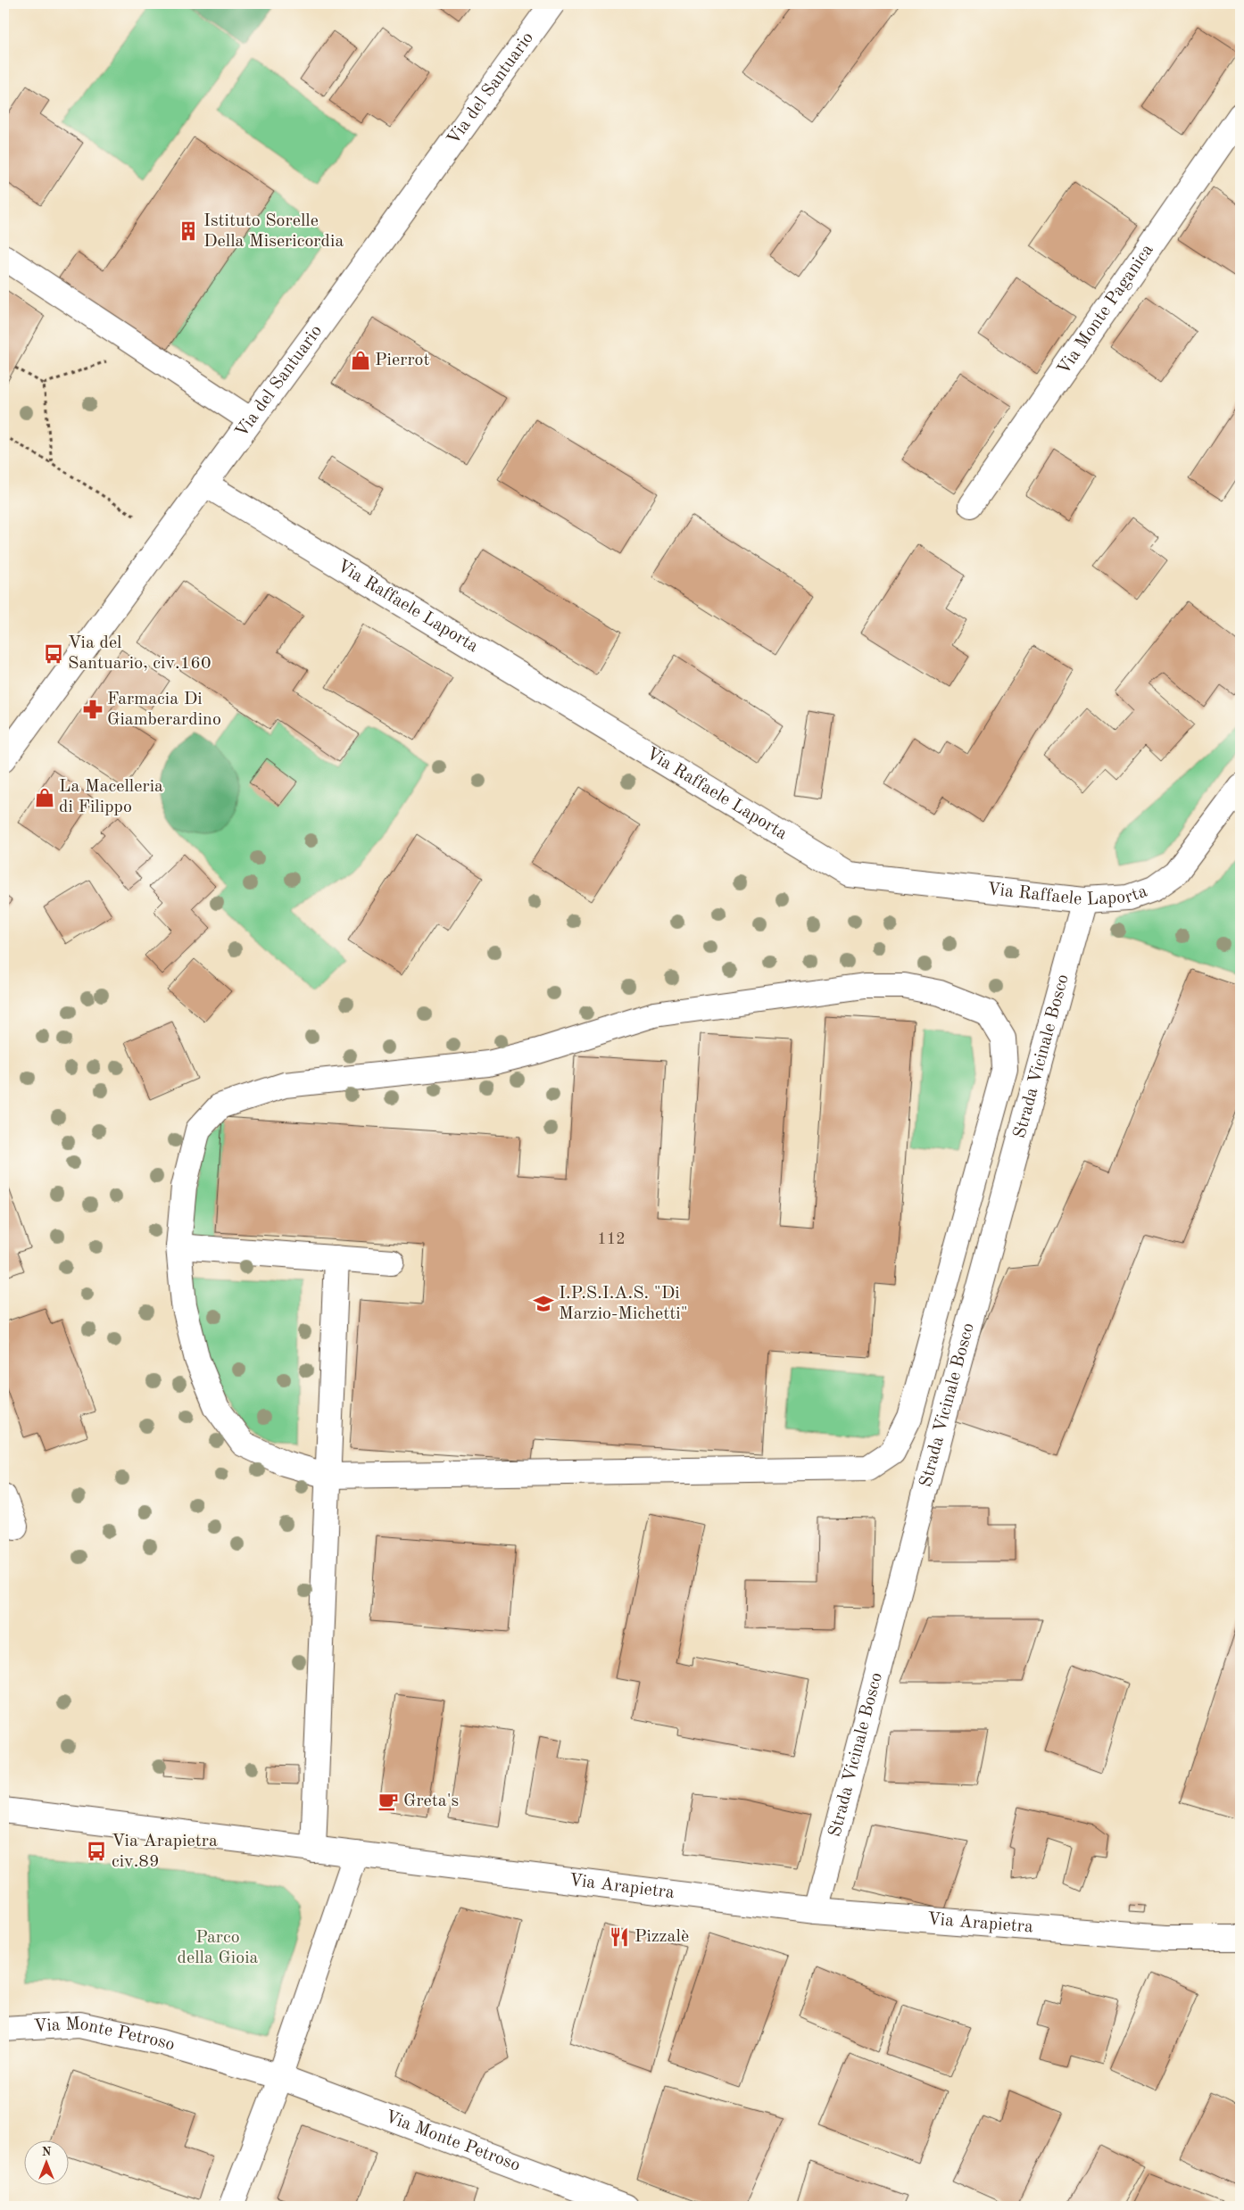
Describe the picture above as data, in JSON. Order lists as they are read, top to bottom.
{
  "streets": {
    "street": [
      "Via del Santuario",
      "Via Monte Paganica",
      "Via Raffaele Laporta",
      "Strada Vicinale Bosco",
      "Via Arapietra",
      "Via Monte Petroso"
    ]
  },
  "crossings": [
    ["Via del Santuario", "Via Raffaele Laporta"],
    ["Via Raffaele Laporta", "Strada Vicinale Bosco"],
    ["Strada Vicinale Bosco", "Via Arapietra"]
  ],
  "parks": ["Parco della Gioia"],
  "places": {
    "building": ["Istituto Sorelle Della Misericordia"],
    "shop": ["Pierrot", "La Macelleria di Filippo"],
    "bus stop": ["Via del Santuario, civ.160", "Via Arapietra civ.89"],
    "pharmacy": ["Farmacia Di Giamberardino"],
    "school or university": ["I.P.S.I.A.S. \"Di Marzio-Michetti\""],
    "cafe": ["Greta's"],
    "restaurant": ["Pizzalè"]
  },
  "house_numbers": ["112"],
  "north": "top"
}
